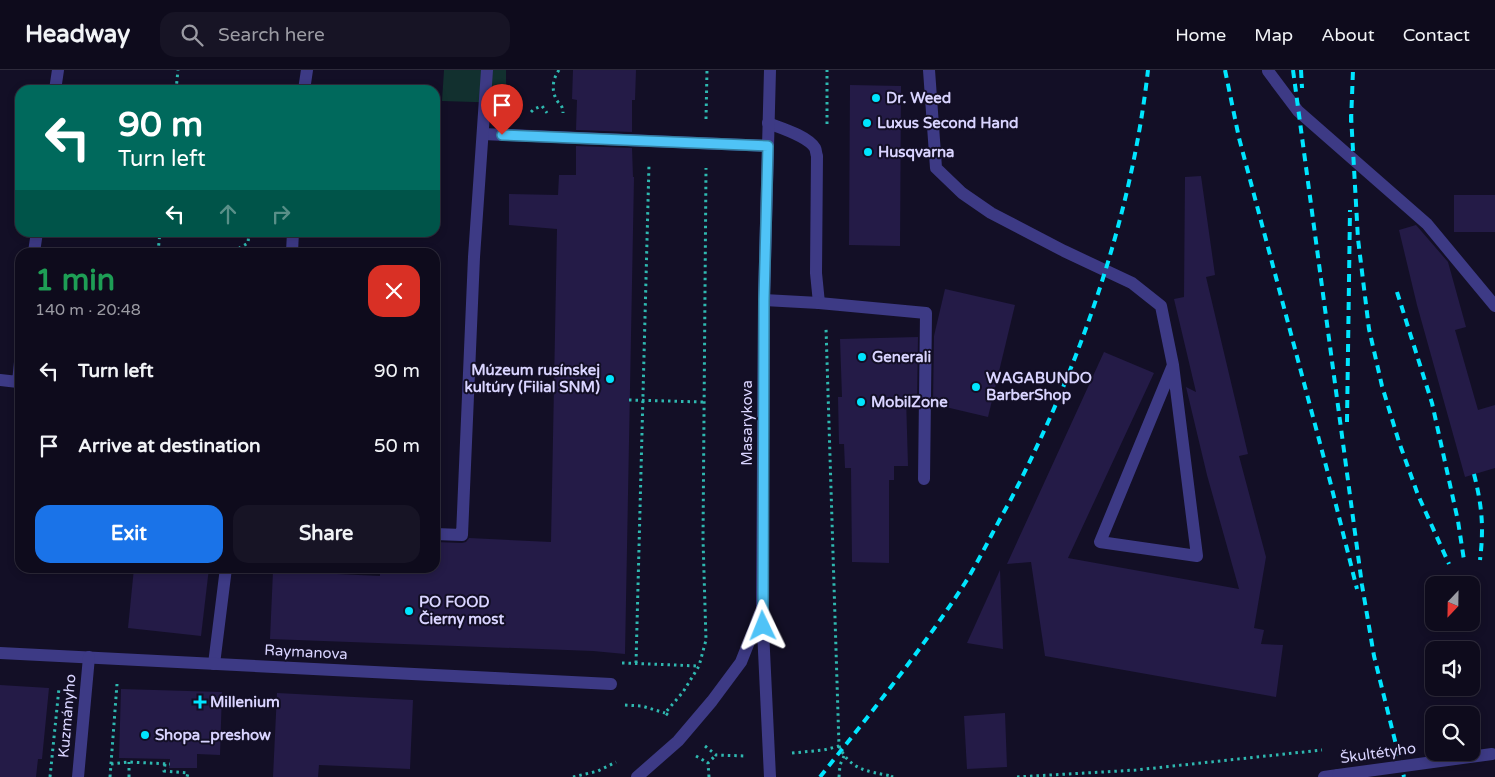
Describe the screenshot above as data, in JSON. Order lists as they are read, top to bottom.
{
  "streets": {
    "street": [
      "Masarykova",
      "Raymanova",
      "Kuzmányho",
      "Škultétyho"
    ]
  },
  "crossings": [
    ["Raymanova", "Kuzmányho"]
  ],
  "places": {
    "other": [
      "Dr. Weed",
      "Luxus Second Hand",
      "Husqvarna",
      "Generali",
      "Múzeum rusínskej kultúry (Filial SNM)",
      "WAGABUNDO BarberShop",
      "MobilZone",
      "PO FOOD Čierny most",
      "Shopa_preshow"
    ],
    "health": ["Millenium"]
  },
  "north": "bottom",
  "page": {
    "header": "Headway",
    "search": "Search here",
    "nav": [
      "Home",
      "Map",
      "About",
      "Contact"
    ],
    "turn": ["90 m", "Turn left"],
    "heading": ["1 min", "140 m · 20:48"],
    "list": [
      {
        "name": "Turn left",
        "value": "90 m"
      },
      {
        "name": "Arrive at destination",
        "value": "50 m"
      }
    ],
    "buttons": ["Exit", "Share"]
  }
}
